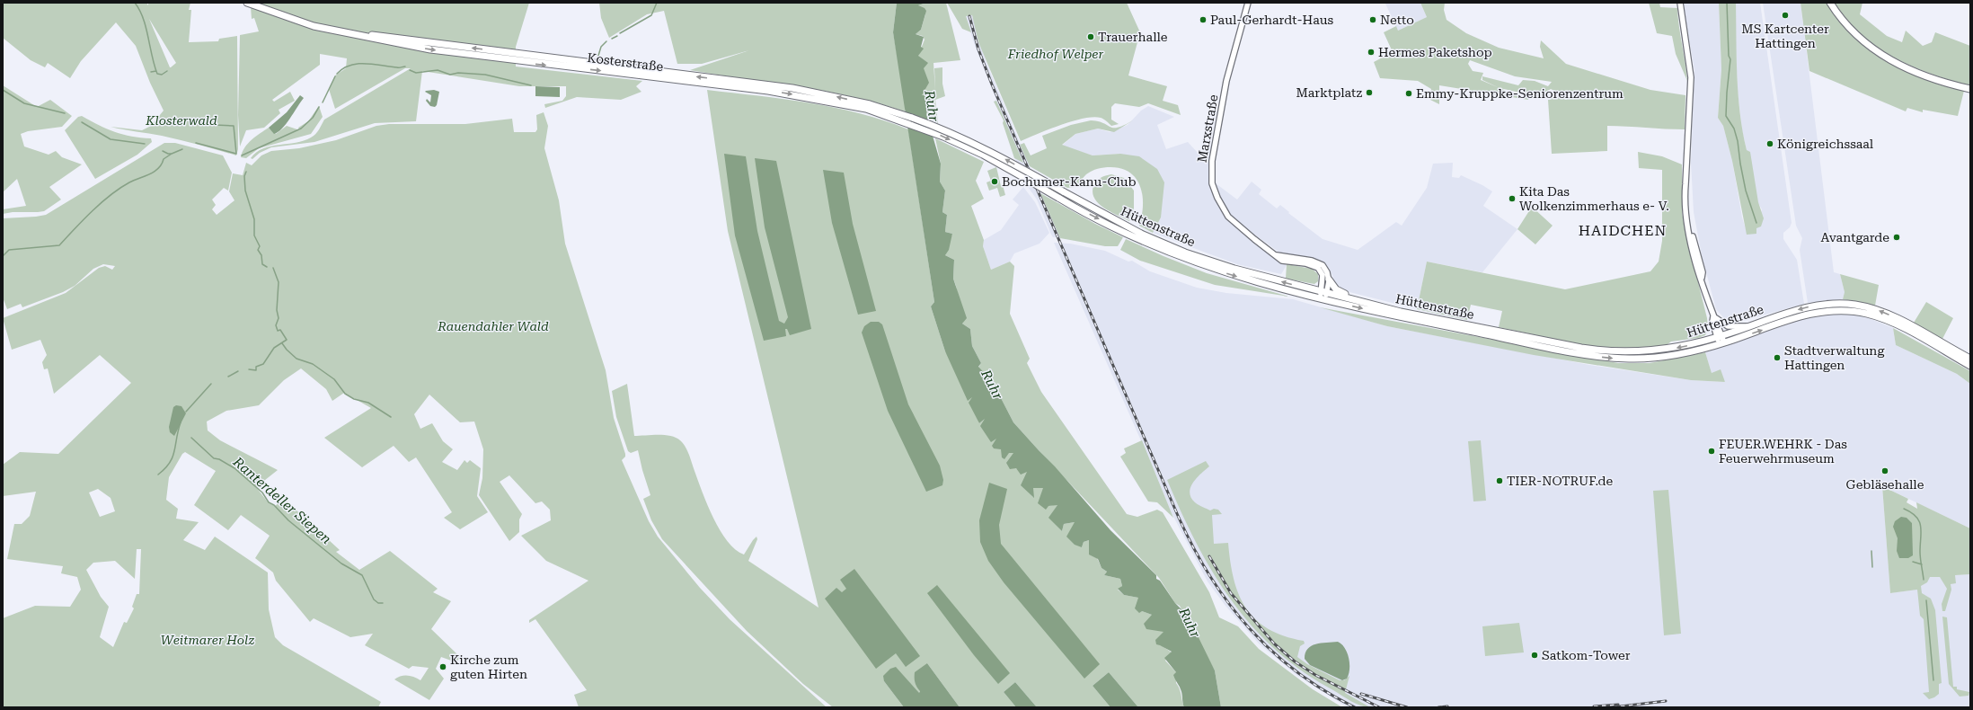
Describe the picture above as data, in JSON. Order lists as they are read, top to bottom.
{
  "streets": {
    "main road": ["Kosterstraße", "Hüttenstraße"],
    "street": ["Marxstraße"]
  },
  "crossings": [
    ["Kosterstraße", "Hüttenstraße"],
    ["Marxstraße", "Hüttenstraße"]
  ],
  "districts": ["HAIDCHEN"],
  "water": ["Ruhr", "Ranterdeller Siepen"],
  "parks": [
    "Friedhof Welper",
    "Klosterwald",
    "Rauendahler Wald",
    "Weitmarer Holz"
  ],
  "places": [
    "MS Kartcenter Hattingen",
    "Paul-Gerhardt-Haus",
    "Netto",
    "Trauerhalle",
    "Hermes Paketshop",
    "Marktplatz",
    "Emmy-Kruppke-Seniorenzentrum",
    "Königreichssaal",
    "Bochumer-Kanu-Club",
    "Kita Das Wolkenzimmerhaus e- V.",
    "Avantgarde",
    "Stadtverwaltung Hattingen",
    "FEUER.WEHRK - Das Feuerwehrmuseum",
    "Gebläsehalle",
    "TIER-NOTRUF.de",
    "Satkom-Tower",
    "Kirche zum guten Hirten"
  ]
}
